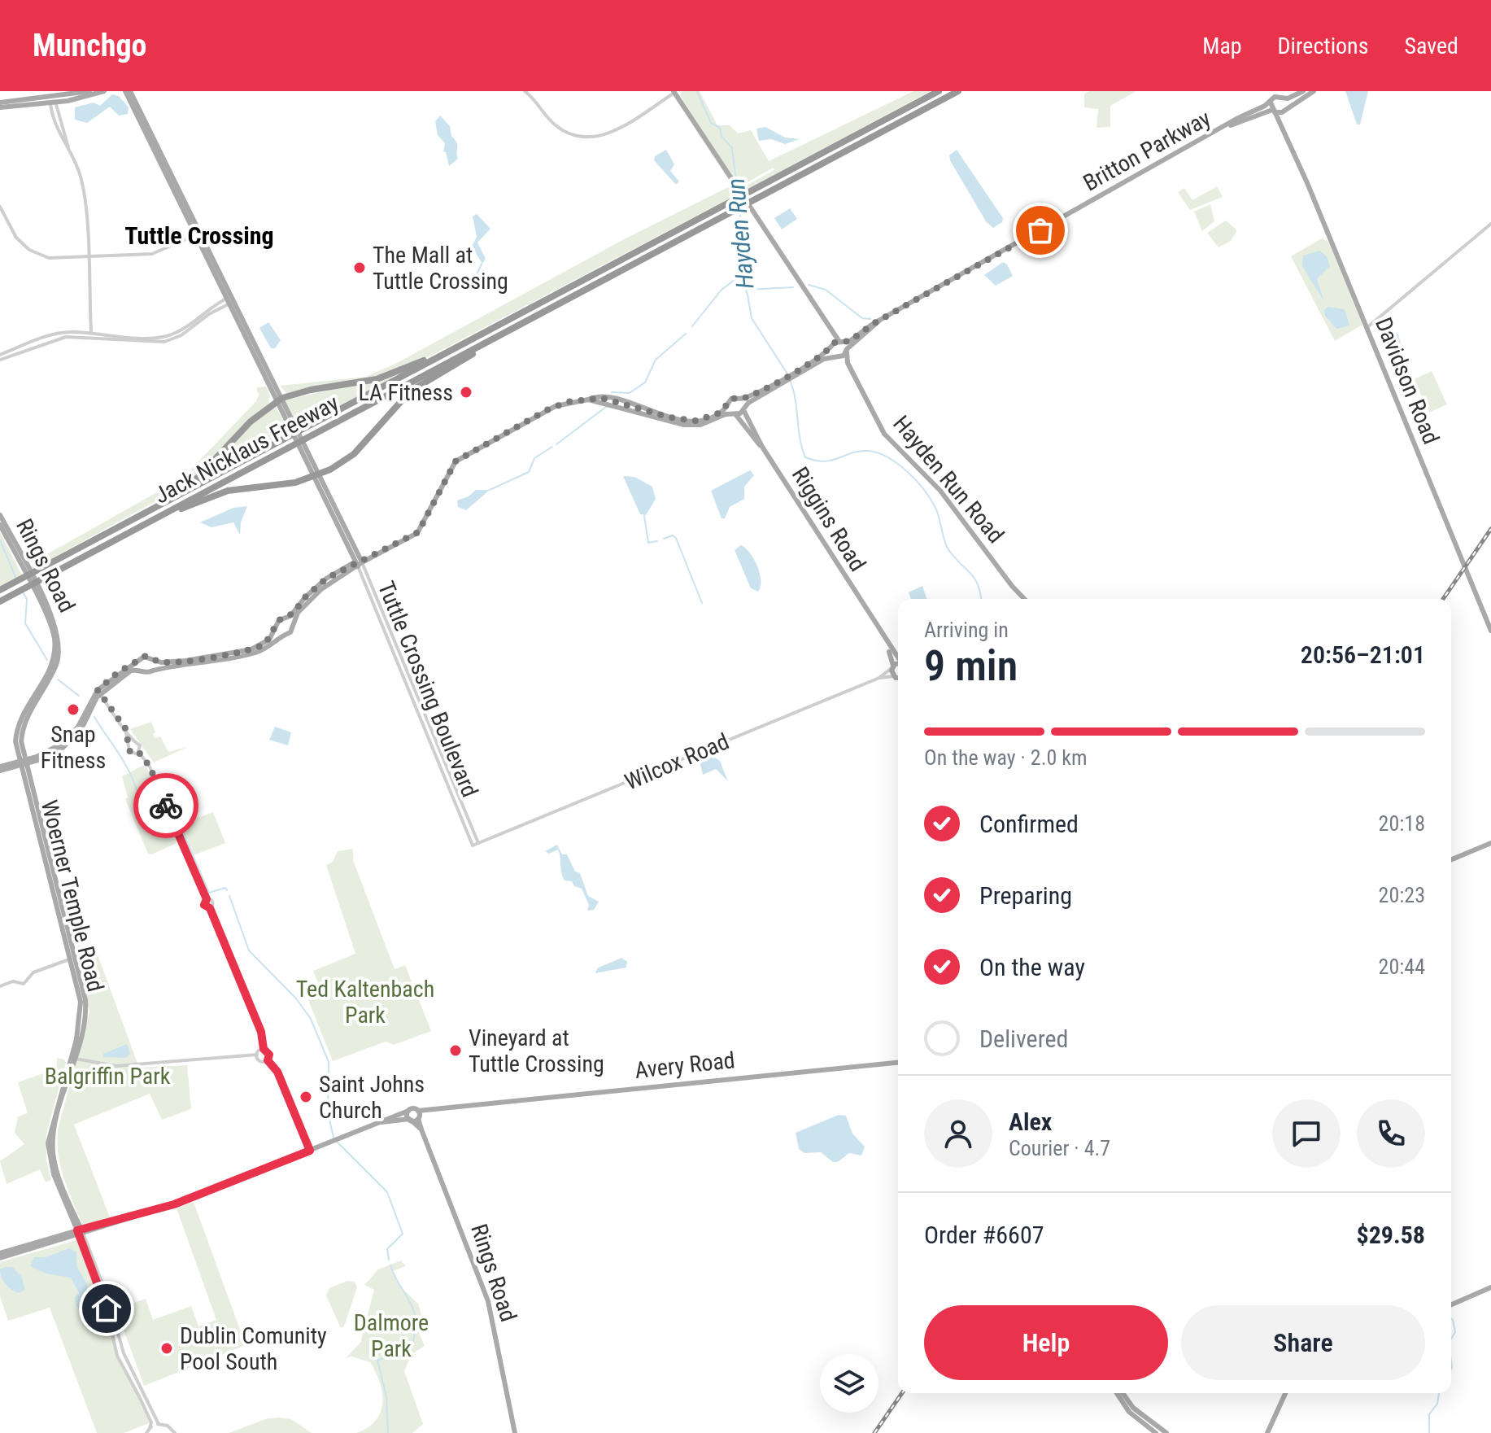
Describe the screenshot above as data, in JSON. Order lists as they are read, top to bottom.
{
  "streets": {
    "highway": ["Jack Nicklaus Freeway"],
    "main road": [
      "Britton Parkway",
      "Davidson Road",
      "Hayden Run Road",
      "Riggins Road",
      "Rings Road",
      "Tuttle Crossing Boulevard",
      "Woerner Temple Road",
      "Avery Road"
    ],
    "street": ["Wilcox Road"]
  },
  "crossings": [
    ["Britton Parkway", "Davidson Road"],
    ["Britton Parkway", "Hayden Run Road"],
    ["Riggins Road", "Wilcox Road"],
    ["Rings Road", "Woerner Temple Road"],
    ["Rings Road", "Avery Road"],
    ["Tuttle Crossing Boulevard", "Wilcox Road"]
  ],
  "districts": ["Tuttle Crossing"],
  "water": ["Hayden Run"],
  "parks": ["Ted Kaltenbach Park", "Balgriffin Park", "Dalmore Park"],
  "places": [
    "The Mall at Tuttle Crossing",
    "LA Fitness",
    "Snap Fitness",
    "Vineyard at Tuttle Crossing",
    "Saint Johns Church",
    "Dublin Comunity Pool South"
  ],
  "page": {
    "header": "Munchgo",
    "nav": ["Map", "Directions", "Saved"],
    "heading": ["9 min", "Arriving in", "20:56–21:01"],
    "panel": [
      "Alex",
      "Courier · 4.7",
      "Order #6607",
      "$29.58"
    ],
    "bar": "On the way · 2.0 km",
    "list": [
      ["Confirmed", "20:18"],
      ["Preparing", "20:23"],
      ["On the way", "20:44"],
      "Delivered"
    ],
    "buttons": ["Help", "Share"]
  }
}
